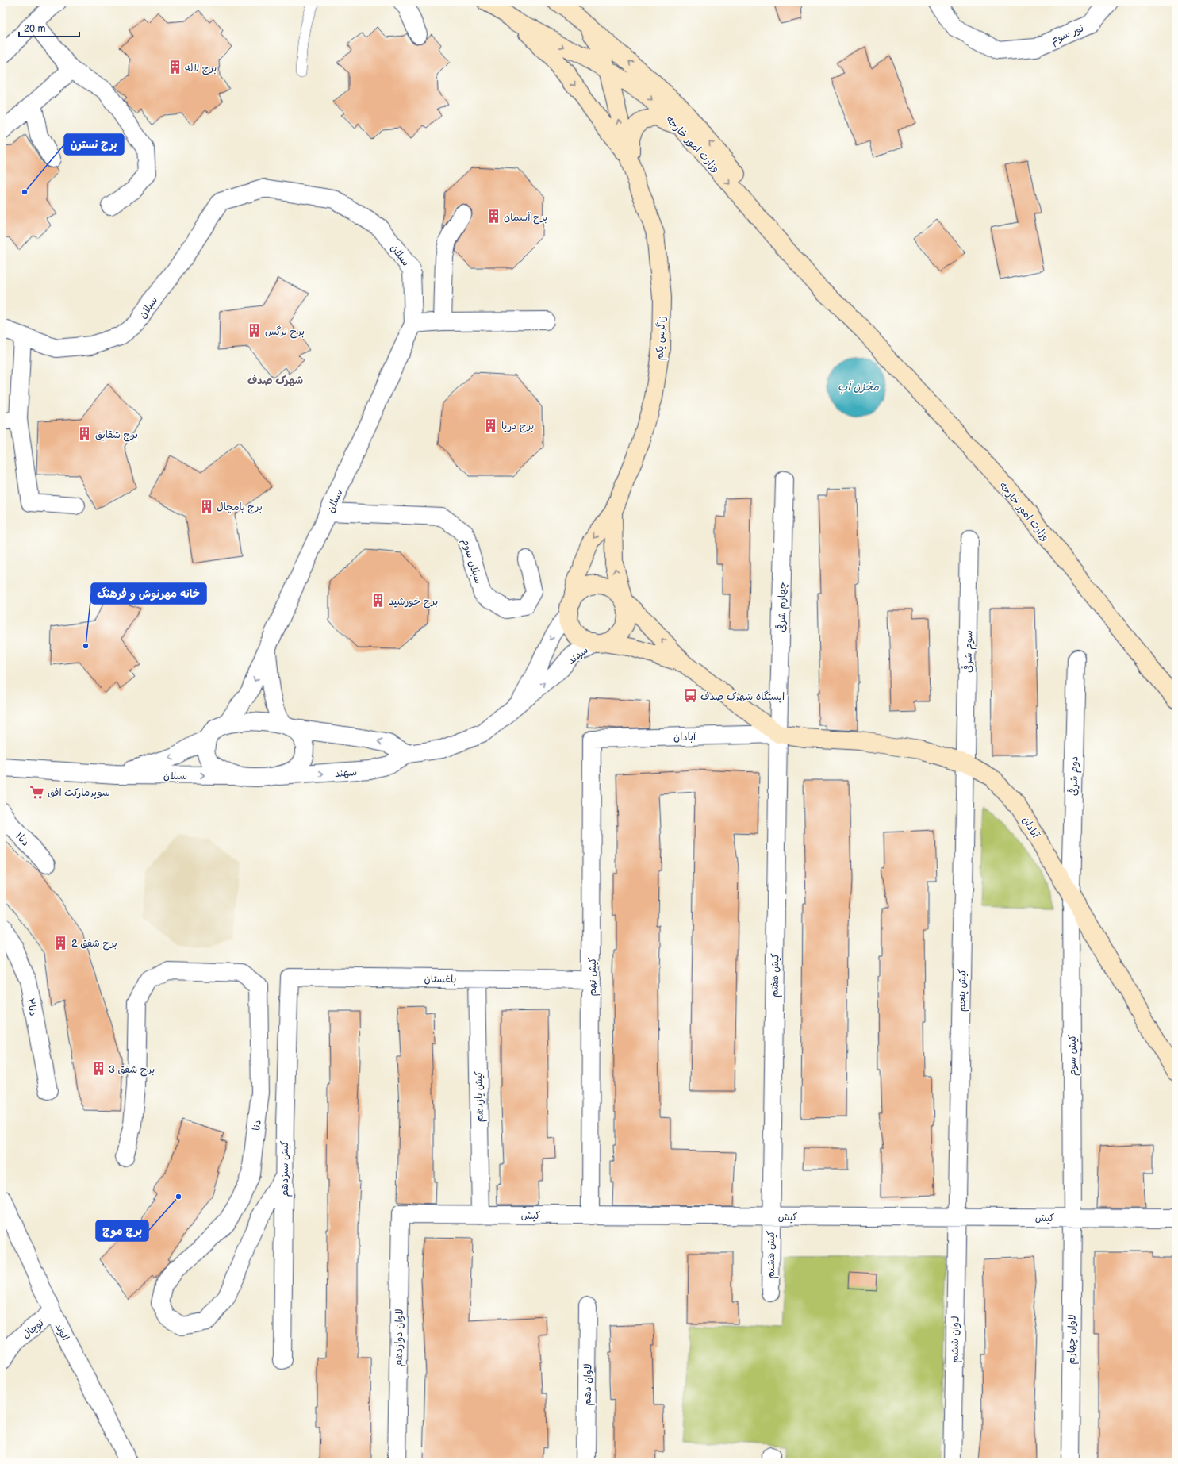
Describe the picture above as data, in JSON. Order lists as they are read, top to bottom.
{
  "streets": {
    "main road": ["وزارت امور خارجه", "زاگرس یکم", "آبادان"],
    "street": [
      "نور سوم",
      "سبلان",
      "سبلان سوم",
      "چهارم شرقی",
      "سوم شرقی",
      "سهند",
      "دوم شرقی",
      "دنا۱",
      "کیش هفتم",
      "کیش نهم",
      "باغستان",
      "کیش پنجم",
      "دنا۲",
      "کیش سوم",
      "کیش یازدهم",
      "دنا",
      "کیش سیزدهم",
      "کیش",
      "کیش هشتم",
      "توچال",
      "الوند",
      "لاوان دوازدهم",
      "لاوان ششم",
      "لاوان چهارم",
      "لاوان دهم"
    ]
  },
  "crossings": [
    ["سبلان", "سبلان سوم"],
    ["سبلان", "سهند"],
    ["زاگرس یکم", "سهند"],
    ["زاگرس یکم", "آبادان"],
    ["چهارم شرقی", "آبادان"],
    ["چهارم شرقی", "کیش هفتم"],
    ["سوم شرقی", "آبادان"],
    ["سوم شرقی", "کیش پنجم"],
    ["سهند", "آبادان"],
    ["آبادان", "دوم شرقی"],
    ["آبادان", "کیش هفتم"],
    ["آبادان", "کیش نهم"],
    ["آبادان", "کیش پنجم"],
    ["آبادان", "کیش سوم"],
    ["دوم شرقی", "کیش سوم"],
    ["کیش هفتم", "کیش"],
    ["کیش هفتم", "کیش هشتم"],
    ["کیش نهم", "باغستان"],
    ["کیش نهم", "کیش"],
    ["باغستان", "کیش یازدهم"],
    ["باغستان", "کیش سیزدهم"],
    ["کیش پنجم", "کیش"],
    ["کیش پنجم", "لاوان ششم"],
    ["کیش سوم", "کیش"],
    ["کیش سوم", "لاوان چهارم"],
    ["کیش یازدهم", "کیش"],
    ["دنا", "کیش سیزدهم"],
    ["کیش", "کیش هشتم"],
    ["کیش", "لاوان دوازدهم"],
    ["کیش", "لاوان ششم"],
    ["کیش", "لاوان چهارم"],
    ["توچال", "الوند"]
  ],
  "districts": ["شهرک صدف"],
  "water": ["مخزن آب"],
  "places": {
    "building": [
      "برج لاله",
      "برج آسمان",
      "برج نرگس",
      "برج دریا",
      "برج شقایق",
      "برج پامچال",
      "برج خورشید",
      "برج شفق 2",
      "برج شفق 3"
    ],
    "other": ["برج نسترن", "خانه مهرنوش و فرهنگ", "برج موج"],
    "bus stop": ["ایستگاه شهرک صدف"],
    "supermarket": ["سوپرمارکت افق"]
  },
  "scale_bar": "20 m"
}
